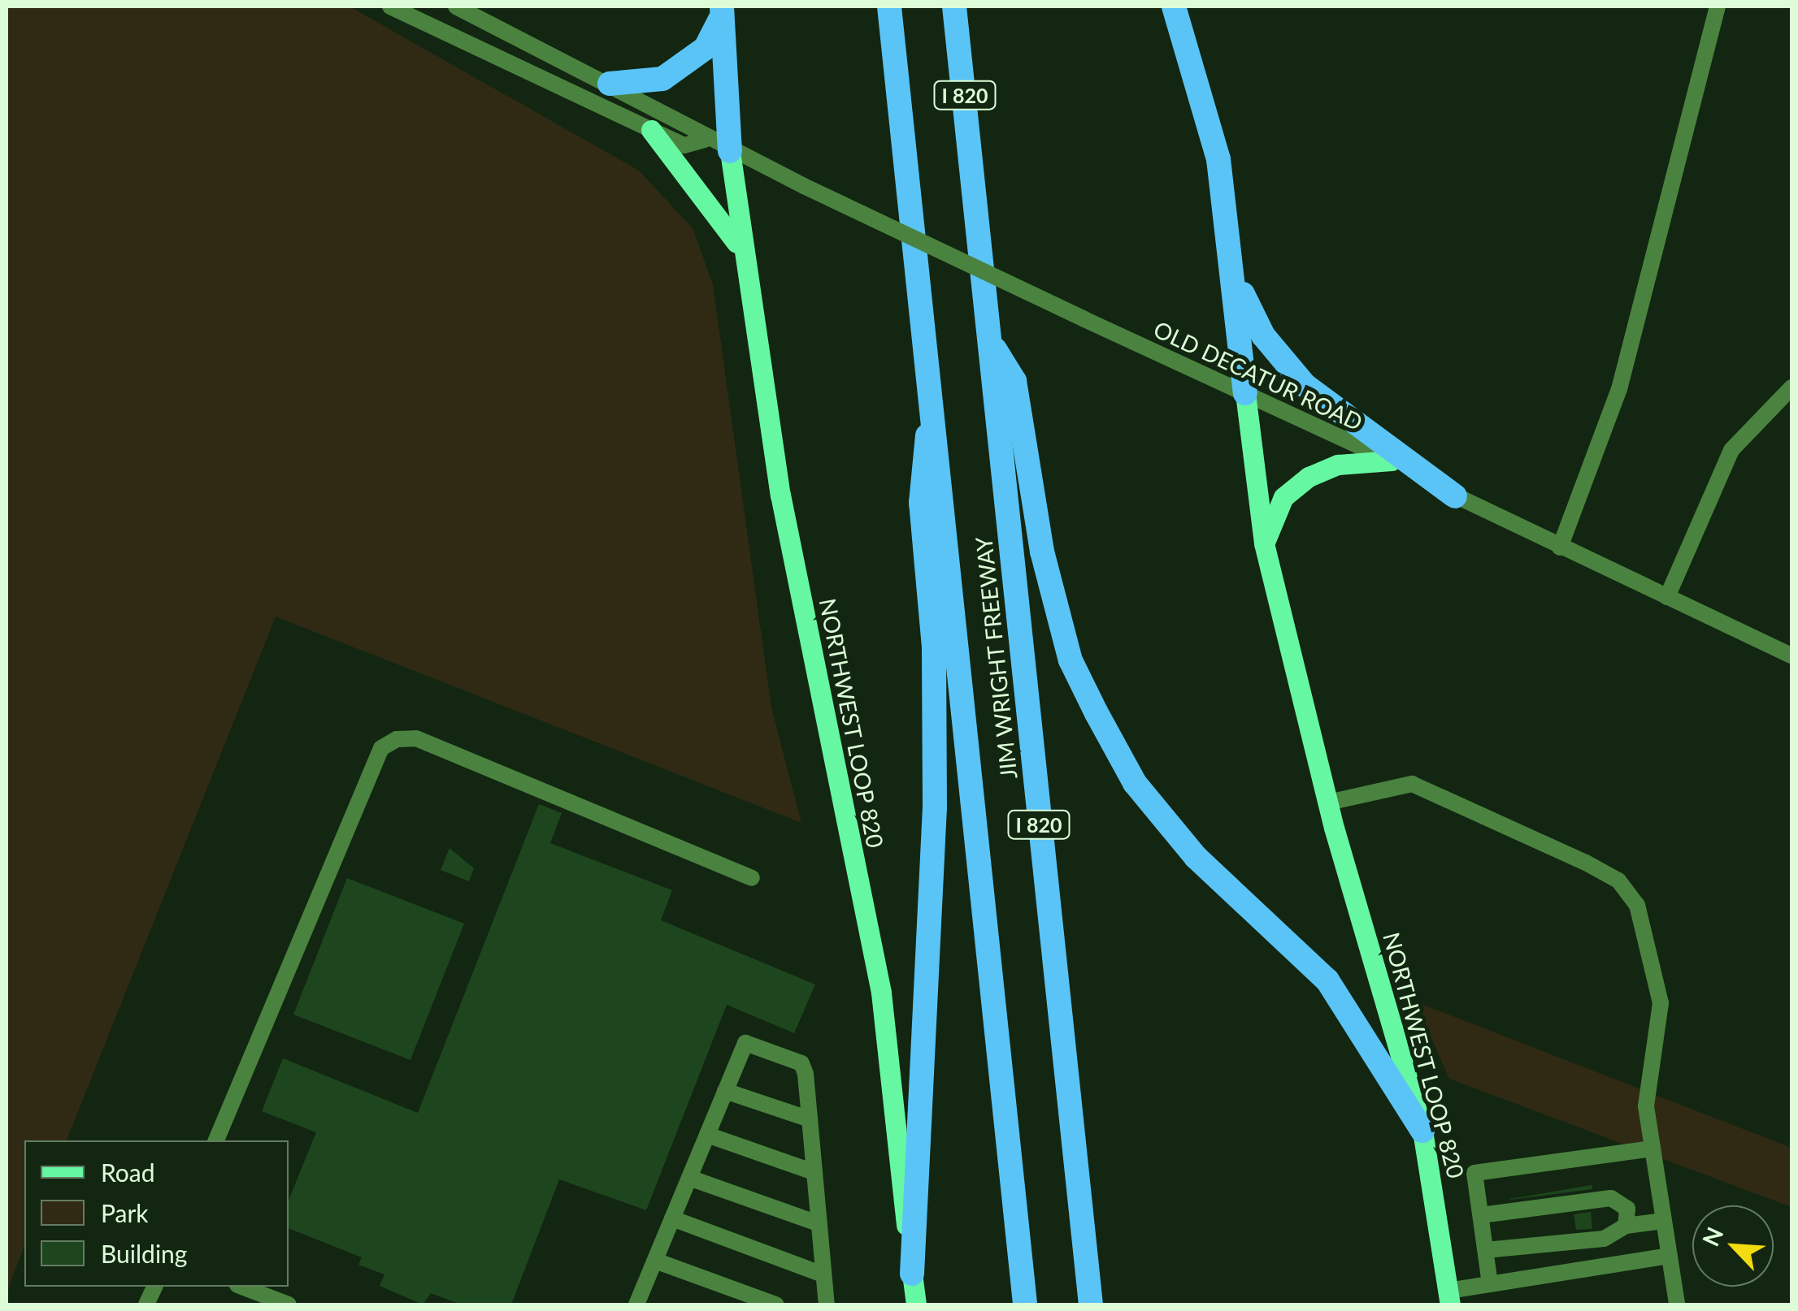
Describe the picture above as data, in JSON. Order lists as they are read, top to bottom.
{
  "streets": {
    "highway": ["I 820", "JIM WRIGHT FREEWAY"],
    "main road": ["NORTHWEST LOOP 820"],
    "street": ["OLD DECATUR ROAD"]
  },
  "crossings": [
    ["OLD DECATUR ROAD", "NORTHWEST LOOP 820"]
  ],
  "legend": ["Road", "Park", "Building"],
  "north": "top left"
}
